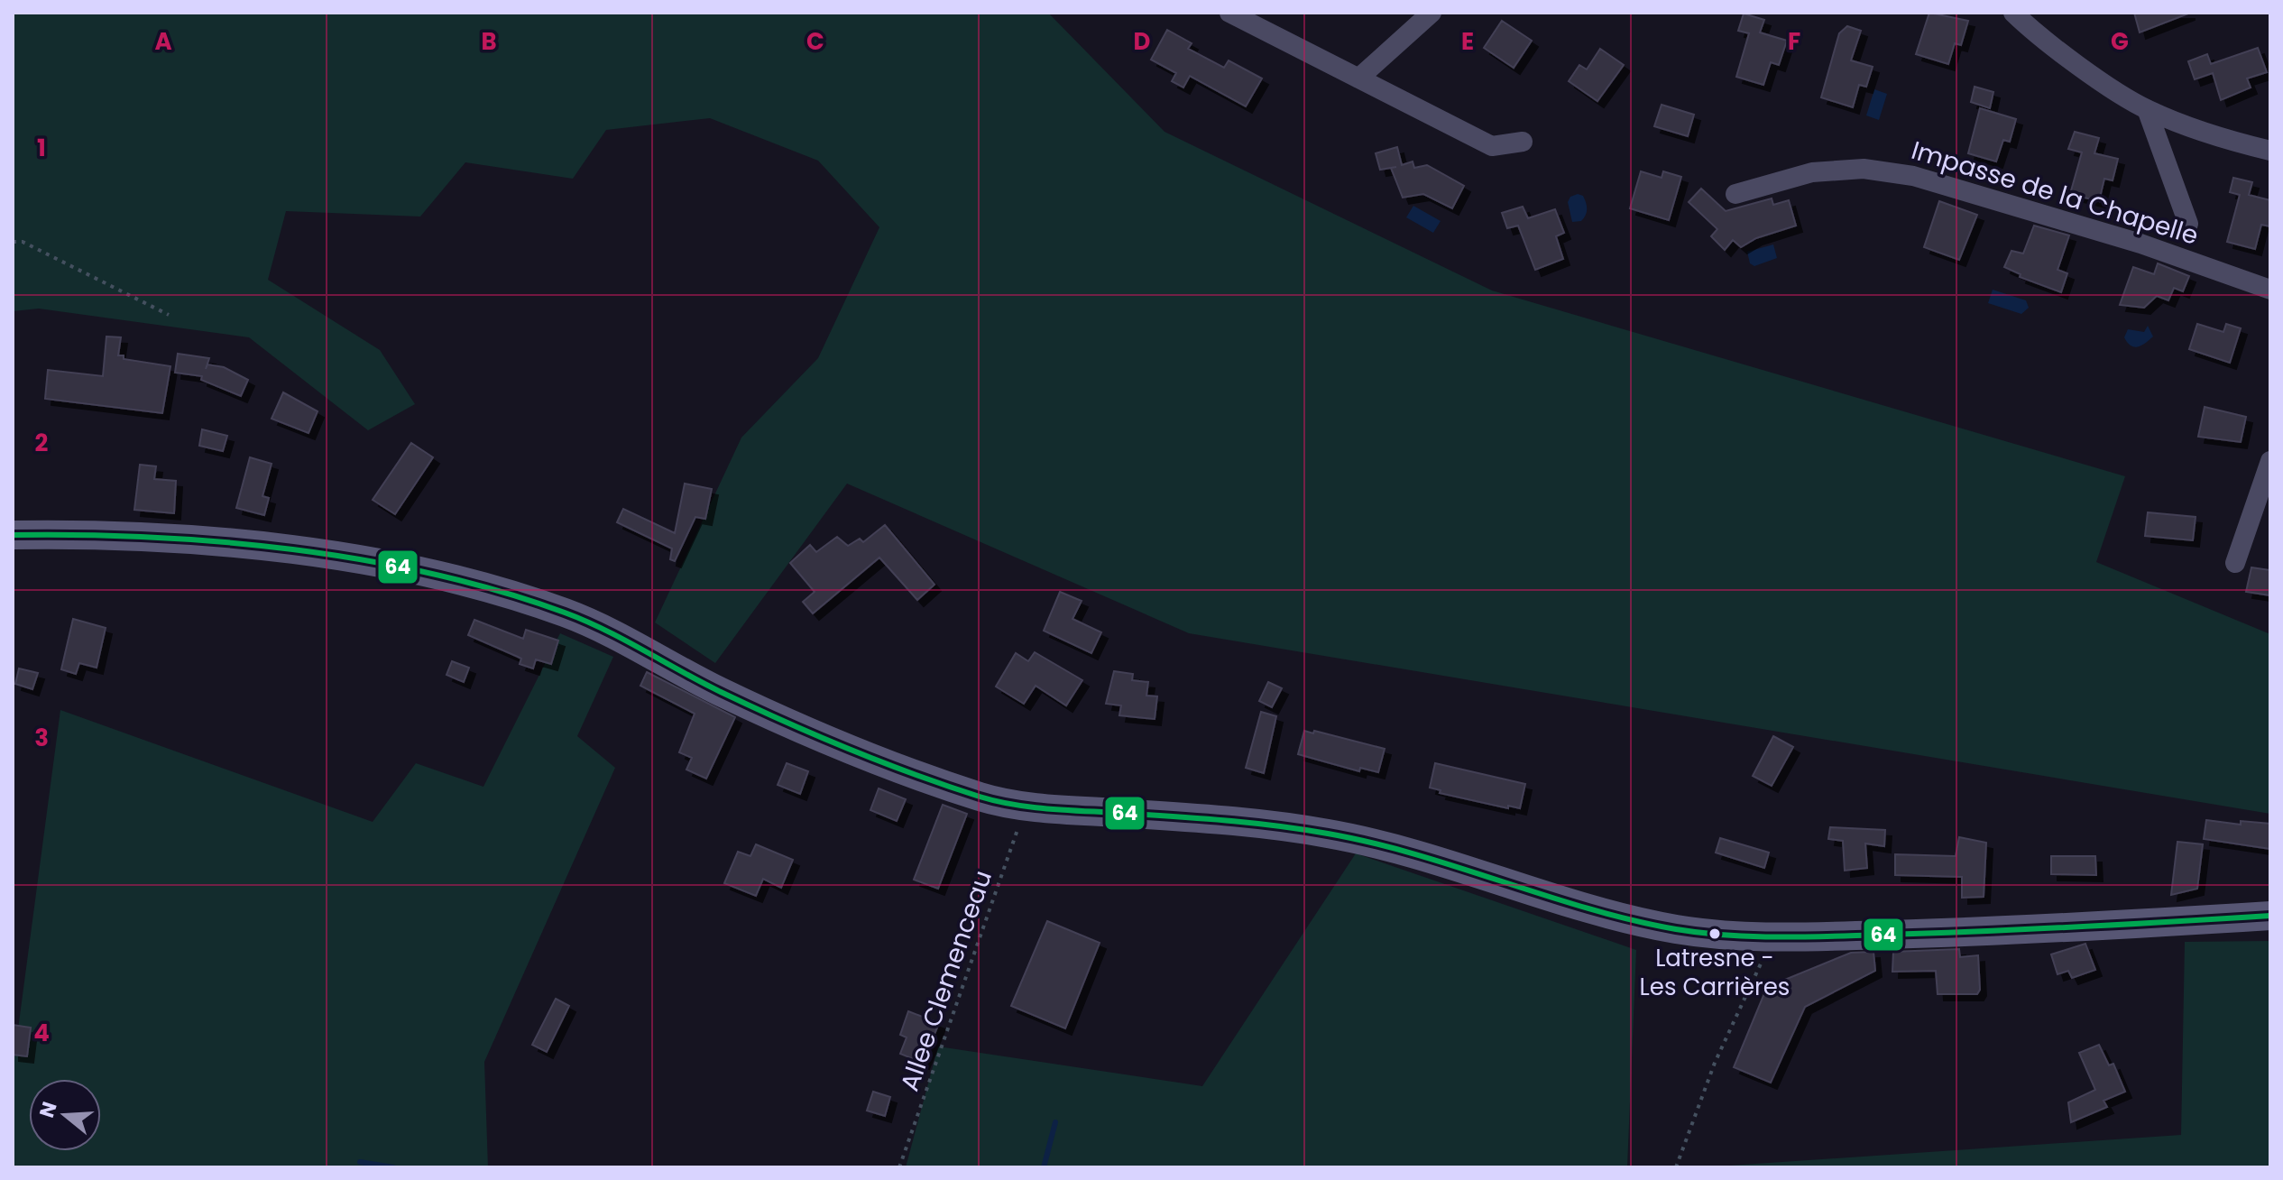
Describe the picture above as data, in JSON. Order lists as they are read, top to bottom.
{
  "streets": {
    "street": ["Impasse de la Chapelle"],
    "path": ["Allee Clemenceau"]
  },
  "places": ["Latresne - Les Carrières"],
  "lines": ["transit line 64"],
  "north": "left",
  "grid": {
    "columns": [
      "A",
      "B",
      "C",
      "D",
      "E",
      "F",
      "G"
    ],
    "rows": [
      "1",
      "2",
      "3",
      "4"
    ]
  }
}
